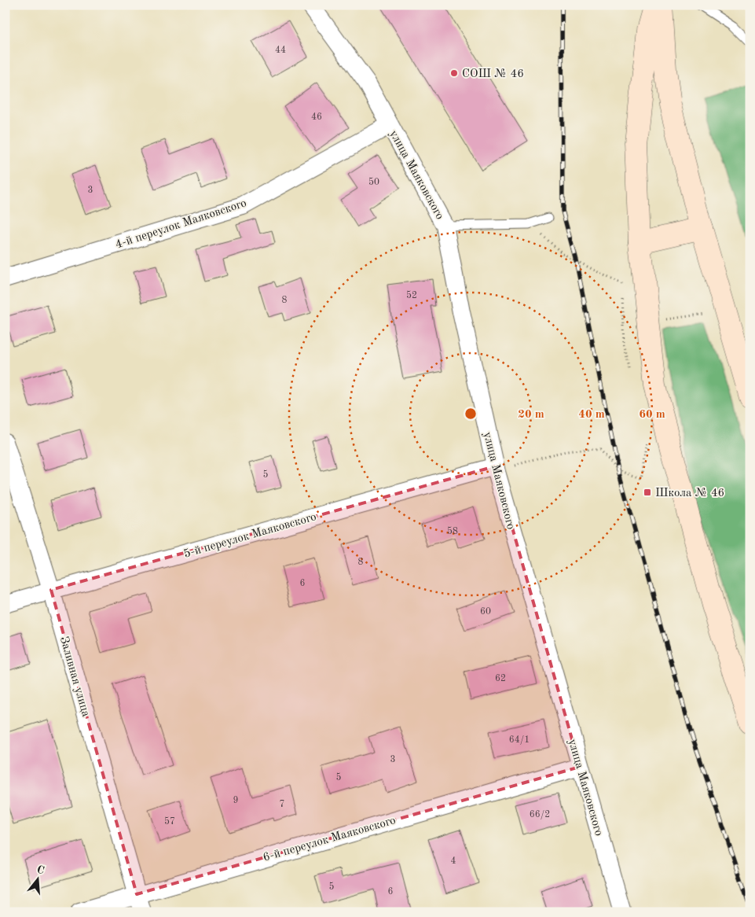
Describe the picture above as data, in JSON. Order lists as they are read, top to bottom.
{
  "streets": {
    "street": [
      "улица Маяковского",
      "4-й переулок Маяковского",
      "5-й переулок Маяковского",
      "Заливная улица",
      "6-й переулок Маяковского"
    ]
  },
  "crossings": [
    ["улица Маяковского", "4-й переулок Маяковского"],
    ["улица Маяковского", "5-й переулок Маяковского"],
    ["улица Маяковского", "6-й переулок Маяковского"],
    ["5-й переулок Маяковского", "Заливная улица"],
    ["Заливная улица", "6-й переулок Маяковского"]
  ],
  "places": {
    "other": ["СОШ № 46"],
    "transit": ["Школа № 46"]
  },
  "house_numbers": [
    "44",
    "46",
    "50",
    "3",
    "52",
    "8",
    "5",
    "58",
    "8",
    "6",
    "60",
    "62",
    "64/1",
    "3",
    "5",
    "9",
    "7",
    "66/2",
    "57",
    "4",
    "5",
    "6"
  ],
  "north": "top",
  "rings": ["20 m", "40 m", "60 m"]
}
